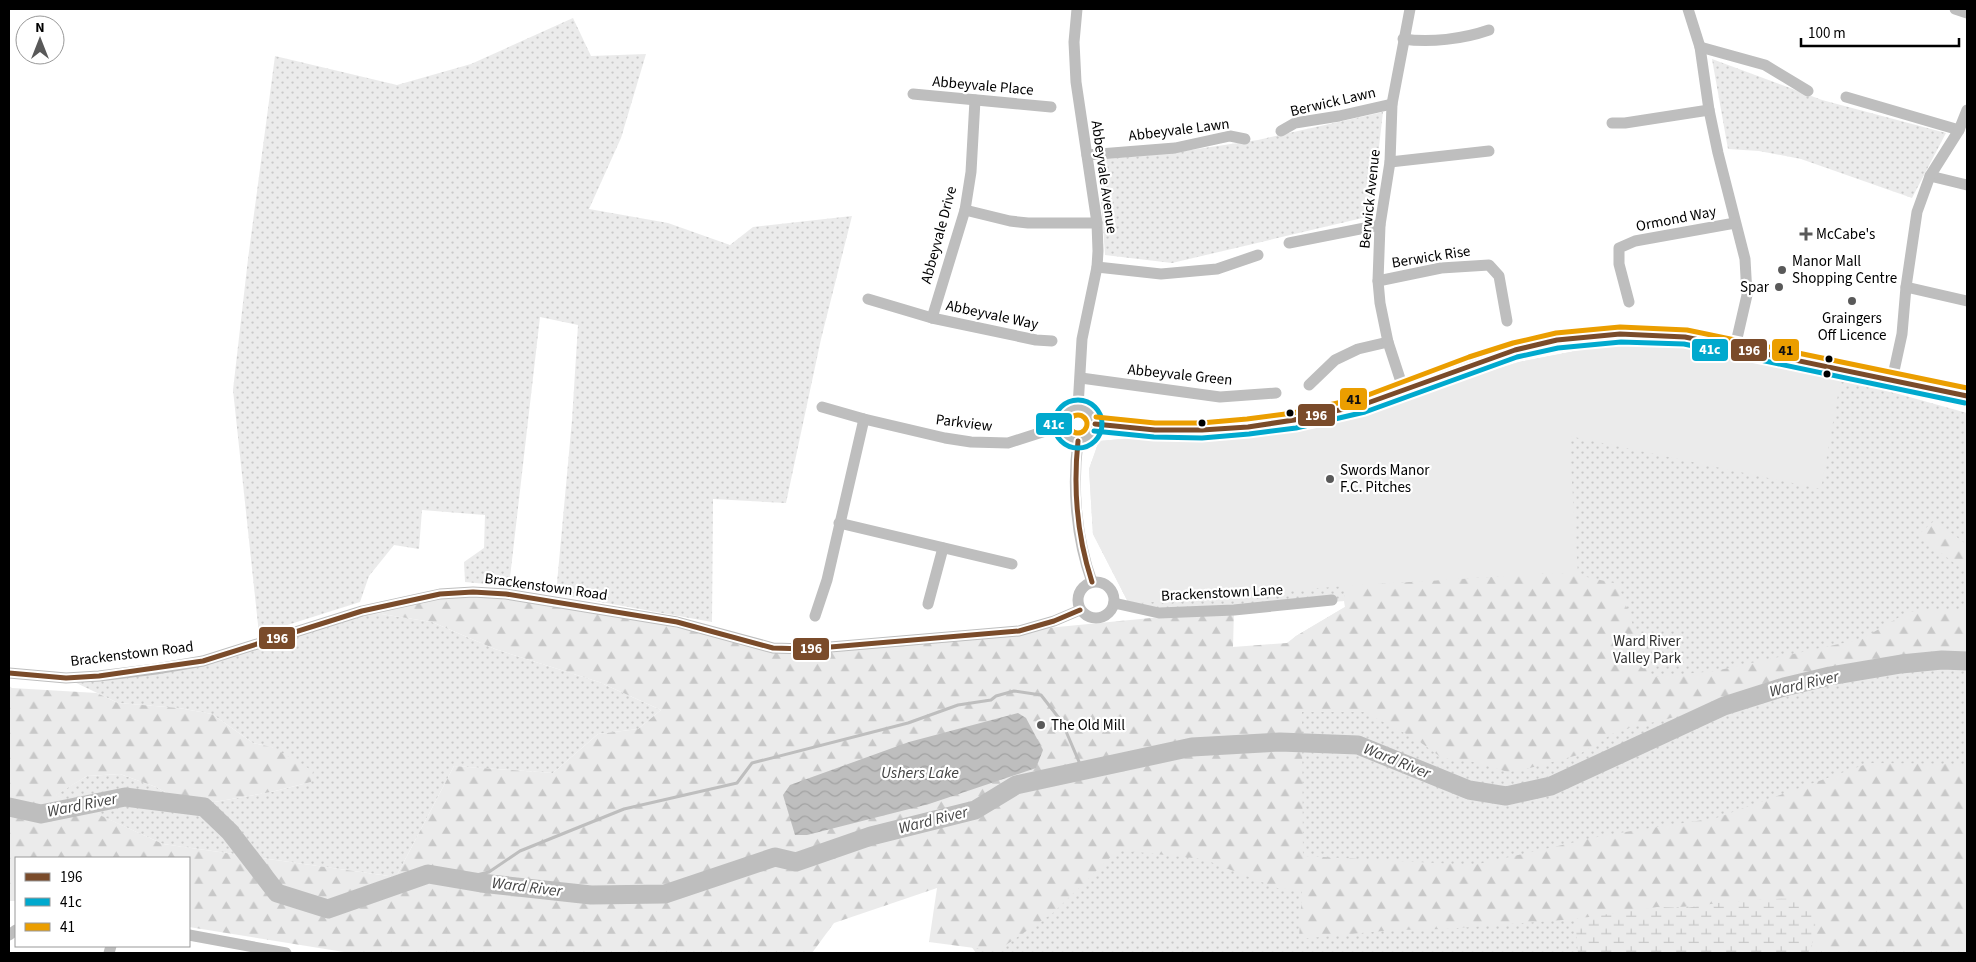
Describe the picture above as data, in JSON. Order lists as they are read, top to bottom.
{
  "streets": {
    "street": [
      "Abbeyvale Place",
      "Berwick Lawn",
      "Abbeyvale Lawn",
      "Abbeyvale Avenue",
      "Berwick Avenue",
      "Ormond Way",
      "Abbeyvale Drive",
      "Berwick Rise",
      "Abbeyvale Way",
      "Abbeyvale Green",
      "Parkview",
      "Brackenstown Road",
      "Brackenstown Lane"
    ]
  },
  "crossings": [
    ["Abbeyvale Place", "Abbeyvale Drive"],
    ["Berwick Lawn", "Berwick Avenue"],
    ["Abbeyvale Lawn", "Abbeyvale Avenue"],
    ["Abbeyvale Avenue", "Abbeyvale Green"],
    ["Abbeyvale Avenue", "Parkview"],
    ["Berwick Avenue", "Berwick Rise"],
    ["Abbeyvale Drive", "Abbeyvale Way"],
    ["Brackenstown Road", "Brackenstown Lane"]
  ],
  "water": ["Ward River", "Ushers Lake"],
  "parks": ["Ward River Valley Park"],
  "places": {
    "health": ["McCabe's"],
    "other": [
      "Manor Mall Shopping Centre",
      "Spar",
      "Graingers Off Licence",
      "Swords Manor F.C. Pitches",
      "The Old Mill"
    ]
  },
  "lines": ["transit line 41", "transit line 196", "transit line 41c"],
  "legend": ["196", "41c", "41"],
  "scale_bar": "100 m",
  "north": "top"
}
